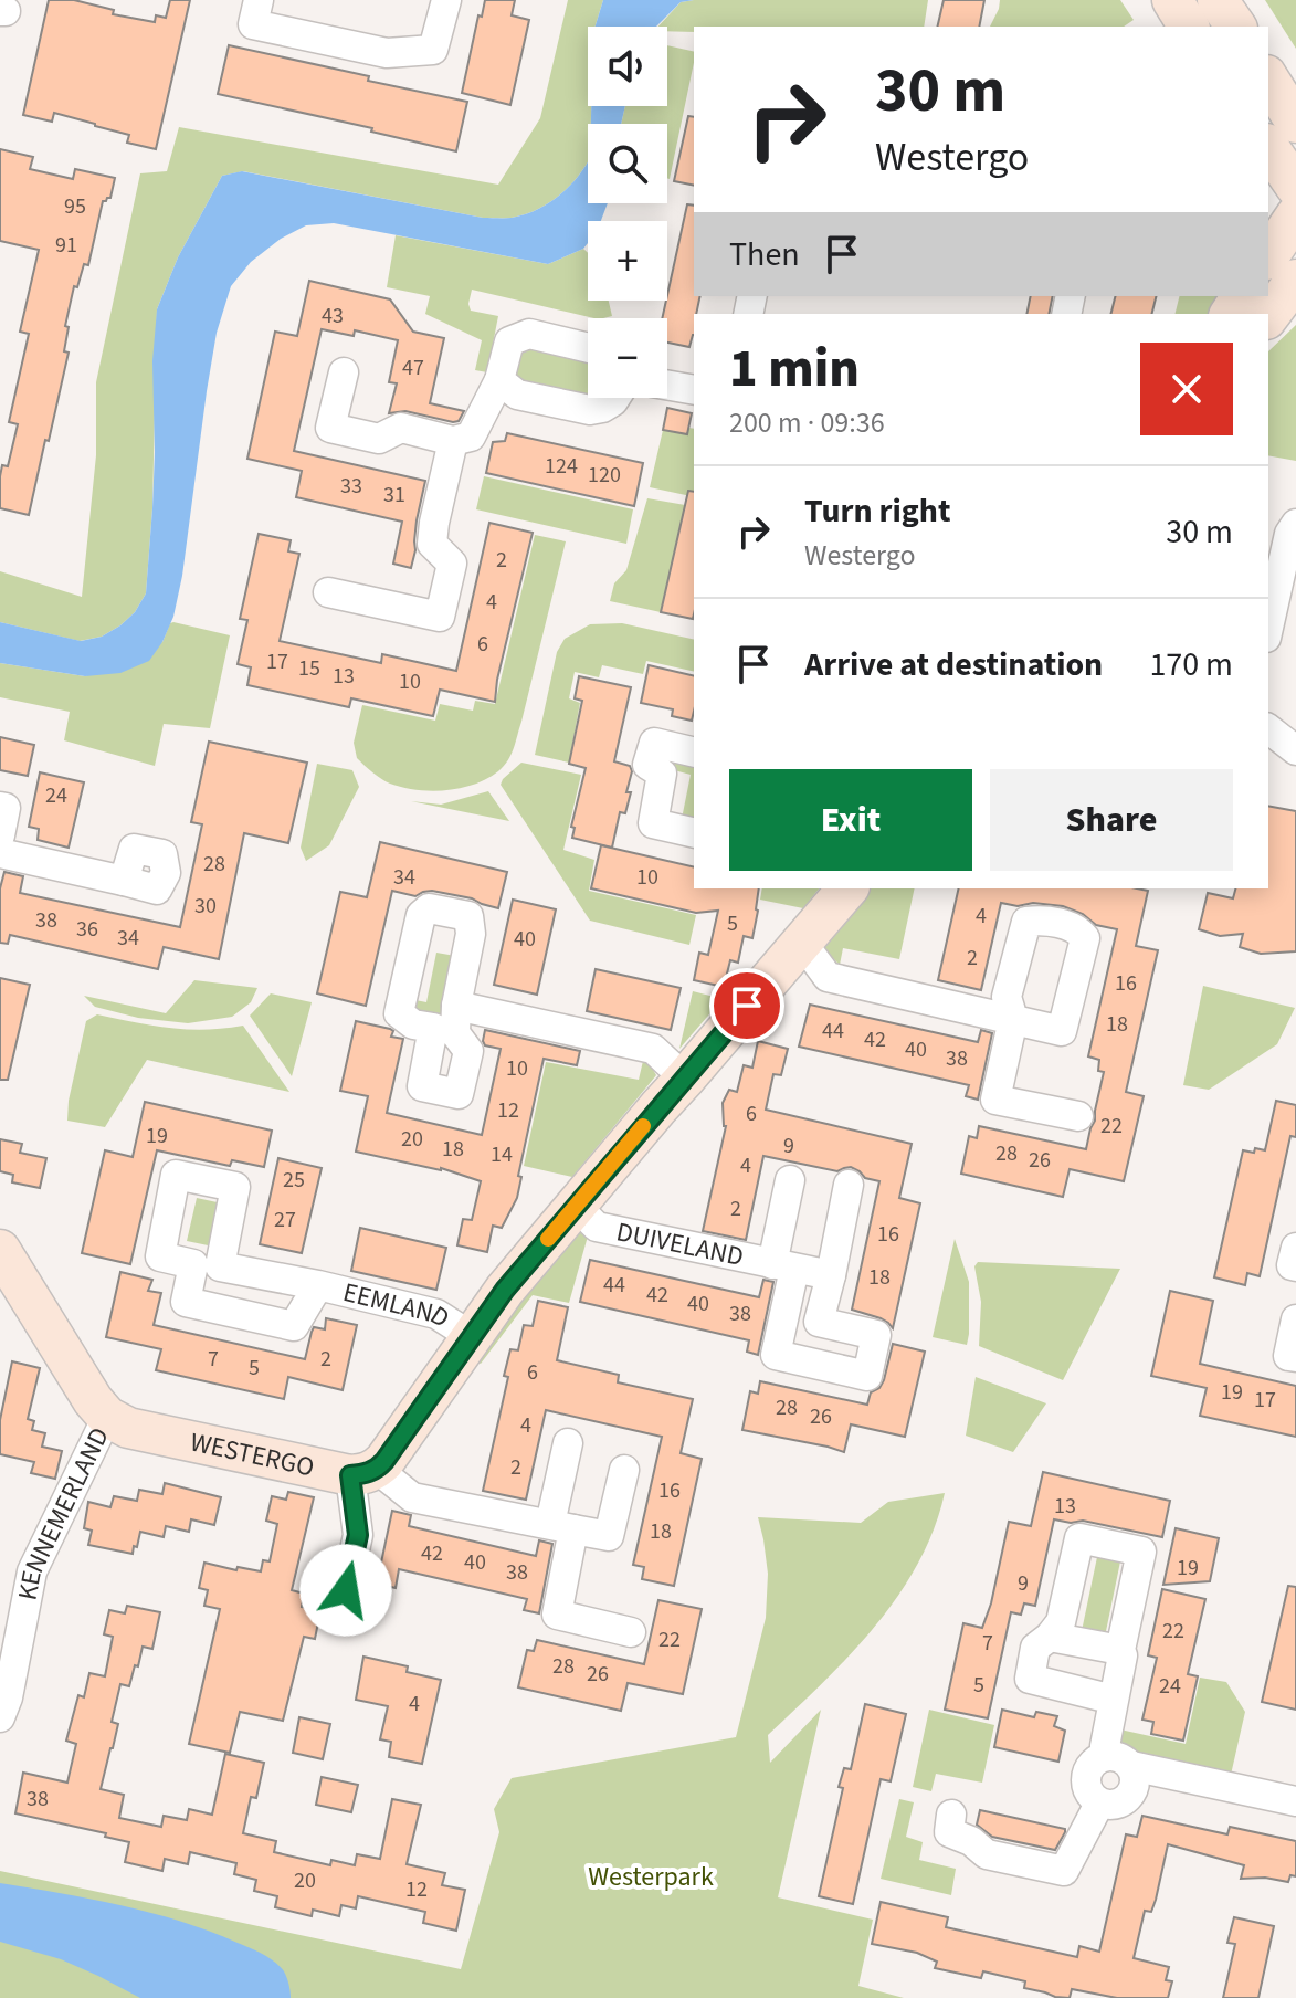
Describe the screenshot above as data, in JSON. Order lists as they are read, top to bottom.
{
  "streets": {
    "street": [
      "DUIVELAND",
      "EEMLAND",
      "WESTERGO",
      "KENNEMERLAND"
    ]
  },
  "crossings": [
    ["WESTERGO", "KENNEMERLAND"]
  ],
  "parks": ["Westerpark"],
  "house_numbers": [
    "95",
    "91",
    "43",
    "47",
    "124",
    "120",
    "33",
    "31",
    "2",
    "4",
    "6",
    "17",
    "15",
    "13",
    "10",
    "24",
    "28",
    "34",
    "10",
    "30",
    "4",
    "38",
    "5",
    "36",
    "34",
    "40",
    "2",
    "16",
    "18",
    "44",
    "42",
    "40",
    "38",
    "10",
    "12",
    "6",
    "22",
    "19",
    "20",
    "9",
    "18",
    "28",
    "14",
    "26",
    "4",
    "25",
    "2",
    "27",
    "16",
    "18",
    "44",
    "42",
    "40",
    "38",
    "7",
    "2",
    "5",
    "6",
    "19",
    "17",
    "28",
    "26",
    "4",
    "2",
    "16",
    "13",
    "18",
    "42",
    "40",
    "19",
    "38",
    "9",
    "22",
    "22",
    "7",
    "28",
    "26",
    "5",
    "24",
    "4",
    "38",
    "20",
    "12"
  ],
  "page": {
    "map_buttons": ["+", "−"],
    "turn": ["30 m", "Westergo"],
    "then": "Then",
    "heading": ["1 min", "200 m · 09:36"],
    "list": [
      {
        "name": "Turn right",
        "note": "Westergo",
        "value": "30 m"
      },
      {
        "name": "Arrive at destination",
        "value": "170 m"
      }
    ],
    "buttons": ["Exit", "Share"]
  }
}
